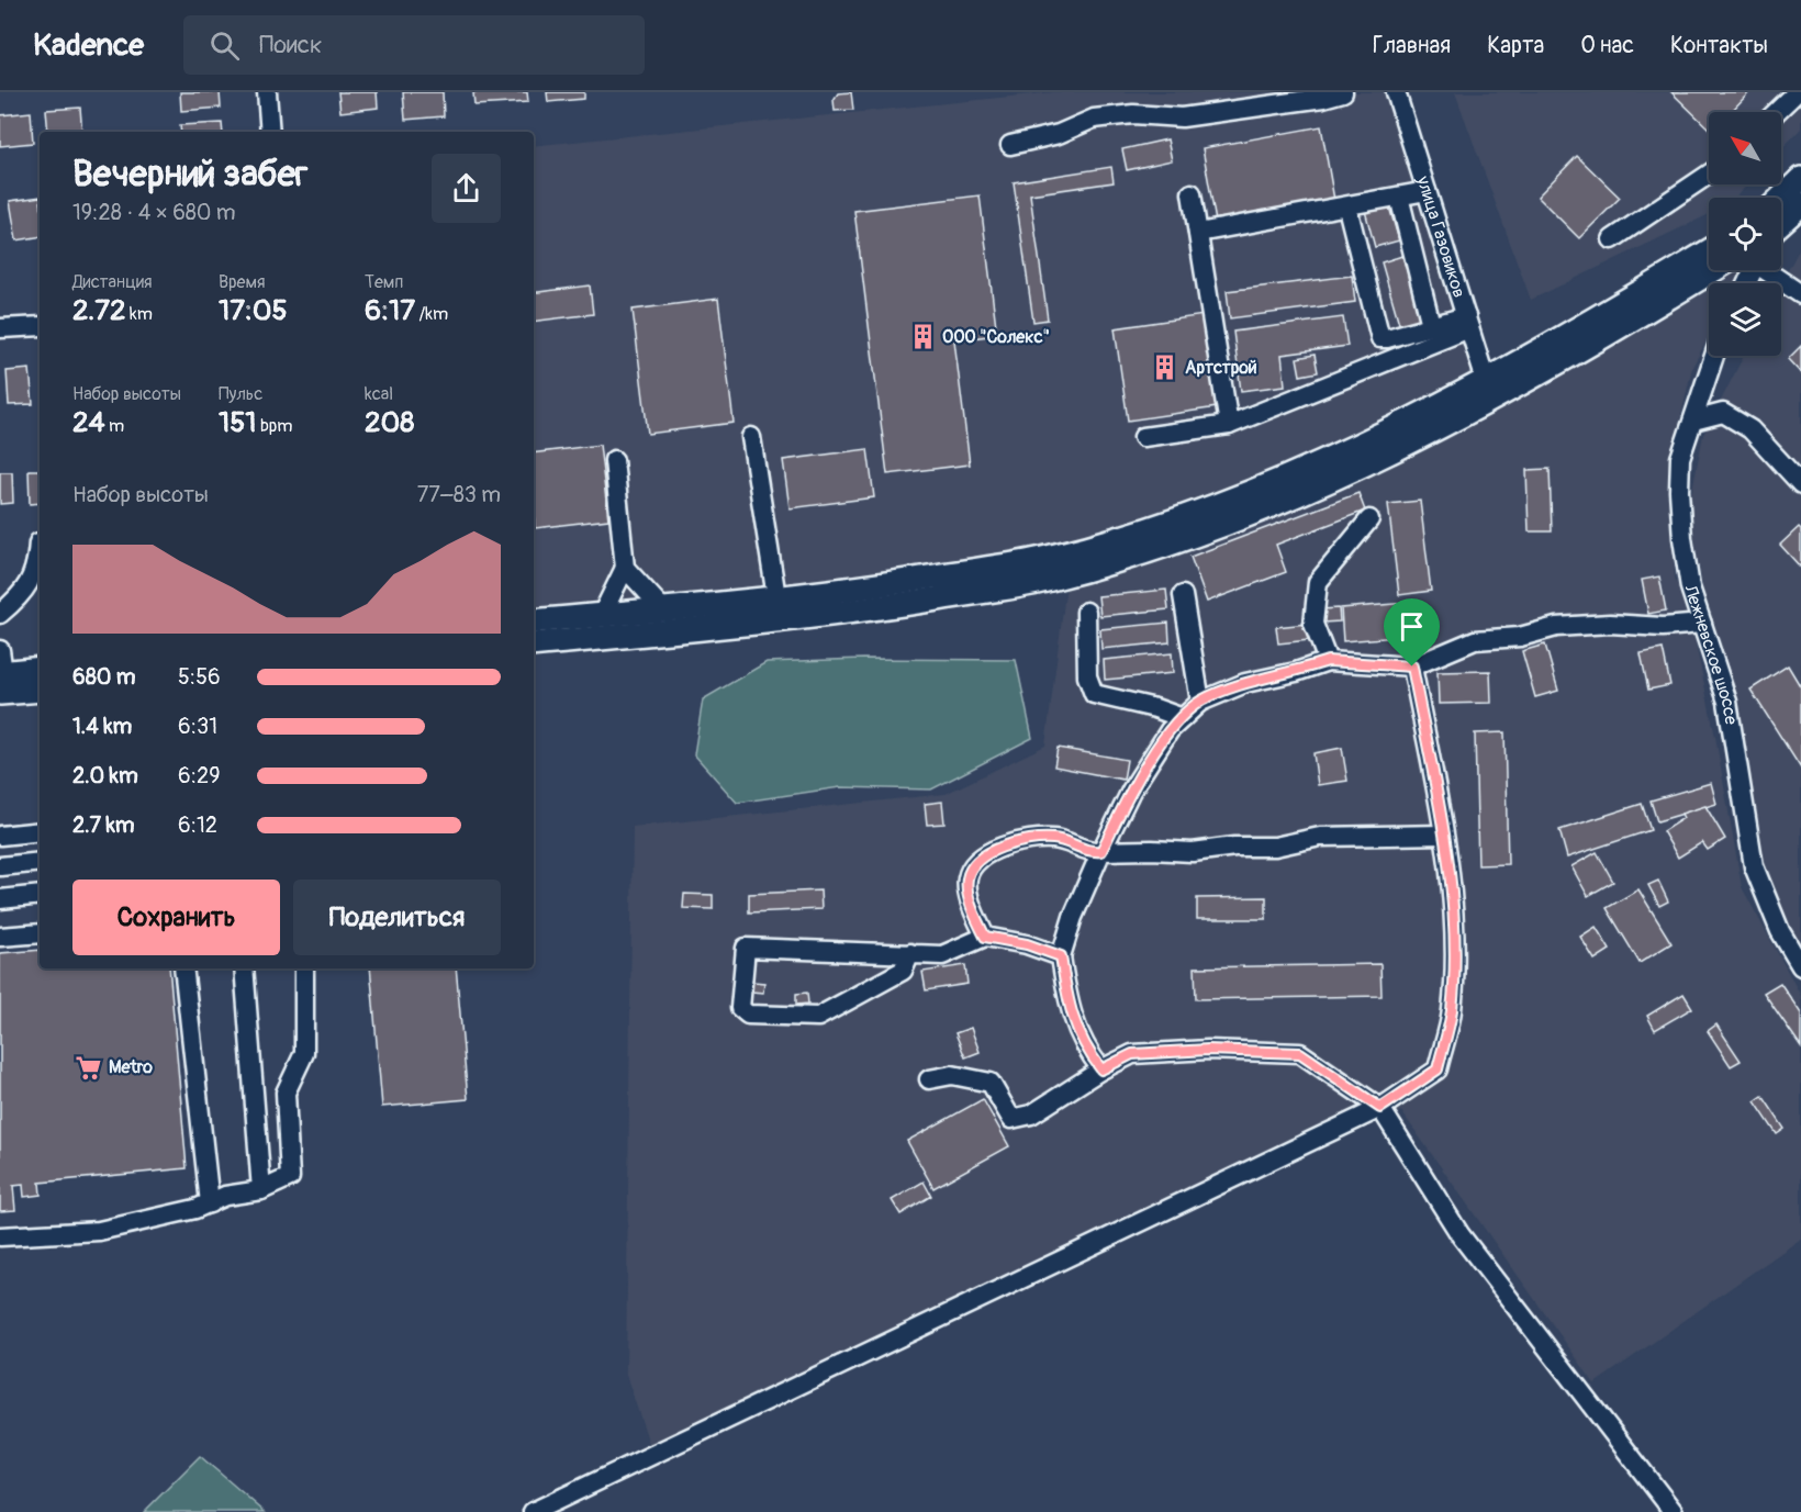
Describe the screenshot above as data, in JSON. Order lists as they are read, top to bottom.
{
  "streets": {
    "street": ["улица Газовиков", "Лежневское шоссе"]
  },
  "places": {
    "building": ["ООО \"Солекс\"", "Артстрой"],
    "supermarket": ["Metro"]
  },
  "north": "top left",
  "page": {
    "header": "Kadence",
    "search": "Поиск",
    "nav": [
      "Главная",
      "Карта",
      "О нас",
      "Контакты"
    ],
    "heading": ["Вечерний забег", "19:28 · 4 × 680 m"],
    "stats": [
      ["Дистанция", "2.72 km"],
      ["Время", "17:05"],
      ["Темп", "6:17 /km"],
      ["Набор высоты", "24 m"],
      ["Пульс", "151 bpm"],
      ["kcal", "208"]
    ],
    "chart": ["Набор высоты", "77–83 m"],
    "list": [
      {
        "name": "680 m",
        "note": "5:56"
      },
      {
        "name": "1.4 km",
        "note": "6:31"
      },
      {
        "name": "2.0 km",
        "note": "6:29"
      },
      {
        "name": "2.7 km",
        "note": "6:12"
      }
    ],
    "buttons": ["Сохранить", "Поделиться"]
  }
}
